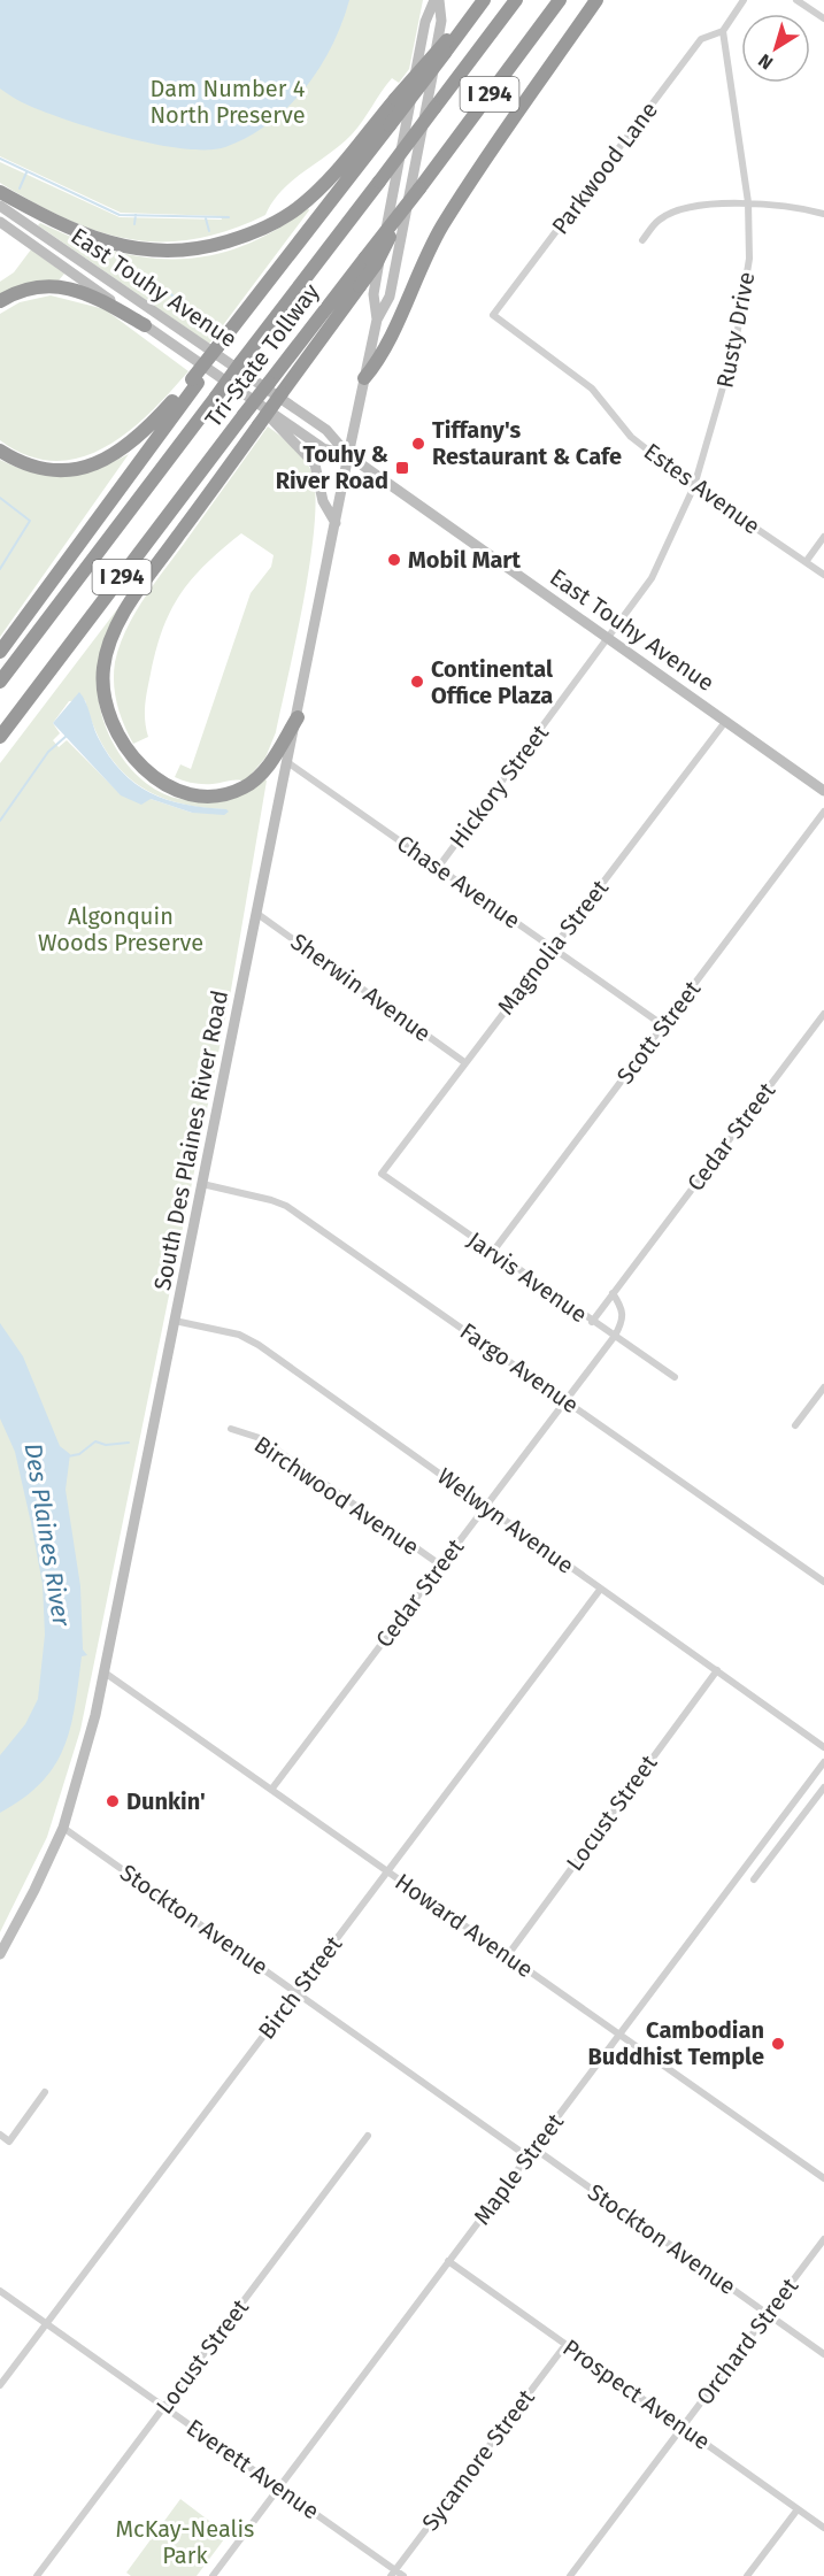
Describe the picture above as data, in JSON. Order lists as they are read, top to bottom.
{
  "streets": {
    "highway": ["I 294", "Tri-State Tollway"],
    "main road": ["East Touhy Avenue", "South Des Plaines River Road"],
    "street": [
      "Parkwood Lane",
      "Rusty Drive",
      "Estes Avenue",
      "Hickory Street",
      "Chase Avenue",
      "Magnolia Street",
      "Sherwin Avenue",
      "Scott Street",
      "Cedar Street",
      "Jarvis Avenue",
      "Fargo Avenue",
      "Birchwood Avenue",
      "Welwyn Avenue",
      "Locust Street",
      "Stockton Avenue",
      "Howard Avenue",
      "Birch Street",
      "Maple Street",
      "Orchard Street",
      "Prospect Avenue",
      "Sycamore Street",
      "Everett Avenue"
    ]
  },
  "crossings": [
    ["Parkwood Lane", "Rusty Drive"],
    ["Parkwood Lane", "Estes Avenue"],
    ["East Touhy Avenue", "Rusty Drive"],
    ["East Touhy Avenue", "Hickory Street"],
    ["East Touhy Avenue", "Magnolia Street"],
    ["East Touhy Avenue", "South Des Plaines River Road"],
    ["Rusty Drive", "Estes Avenue"],
    ["Rusty Drive", "Hickory Street"],
    ["Hickory Street", "Chase Avenue"],
    ["Chase Avenue", "Magnolia Street"],
    ["Chase Avenue", "Scott Street"],
    ["Chase Avenue", "South Des Plaines River Road"],
    ["Magnolia Street", "Sherwin Avenue"],
    ["Magnolia Street", "Jarvis Avenue"],
    ["Sherwin Avenue", "South Des Plaines River Road"],
    ["Scott Street", "Jarvis Avenue"],
    ["Cedar Street", "Jarvis Avenue"],
    ["Cedar Street", "Fargo Avenue"],
    ["Cedar Street", "Birchwood Avenue"],
    ["Cedar Street", "Welwyn Avenue"],
    ["Cedar Street", "Howard Avenue"],
    ["South Des Plaines River Road", "Fargo Avenue"],
    ["South Des Plaines River Road", "Welwyn Avenue"],
    ["South Des Plaines River Road", "Stockton Avenue"],
    ["South Des Plaines River Road", "Howard Avenue"],
    ["Welwyn Avenue", "Locust Street"],
    ["Welwyn Avenue", "Birch Street"],
    ["Locust Street", "Howard Avenue"],
    ["Locust Street", "Everett Avenue"],
    ["Stockton Avenue", "Birch Street"],
    ["Stockton Avenue", "Maple Street"],
    ["Stockton Avenue", "Orchard Street"],
    ["Howard Avenue", "Birch Street"],
    ["Howard Avenue", "Maple Street"],
    ["Birch Street", "Everett Avenue"],
    ["Maple Street", "Prospect Avenue"],
    ["Maple Street", "Everett Avenue"],
    ["Orchard Street", "Prospect Avenue"],
    ["Prospect Avenue", "Sycamore Street"],
    ["Sycamore Street", "Everett Avenue"]
  ],
  "water": ["Des Plaines River"],
  "parks": ["Dam Number 4 North Preserve", "Algonquin Woods Preserve", "McKay-Nealis Park"],
  "places": {
    "other": [
      "Tiffany's Restaurant & Cafe",
      "Mobil Mart",
      "Continental Office Plaza",
      "Dunkin'",
      "Cambodian Buddhist Temple"
    ],
    "transit": ["Touhy & River Road"]
  },
  "north": "bottom left"
}
